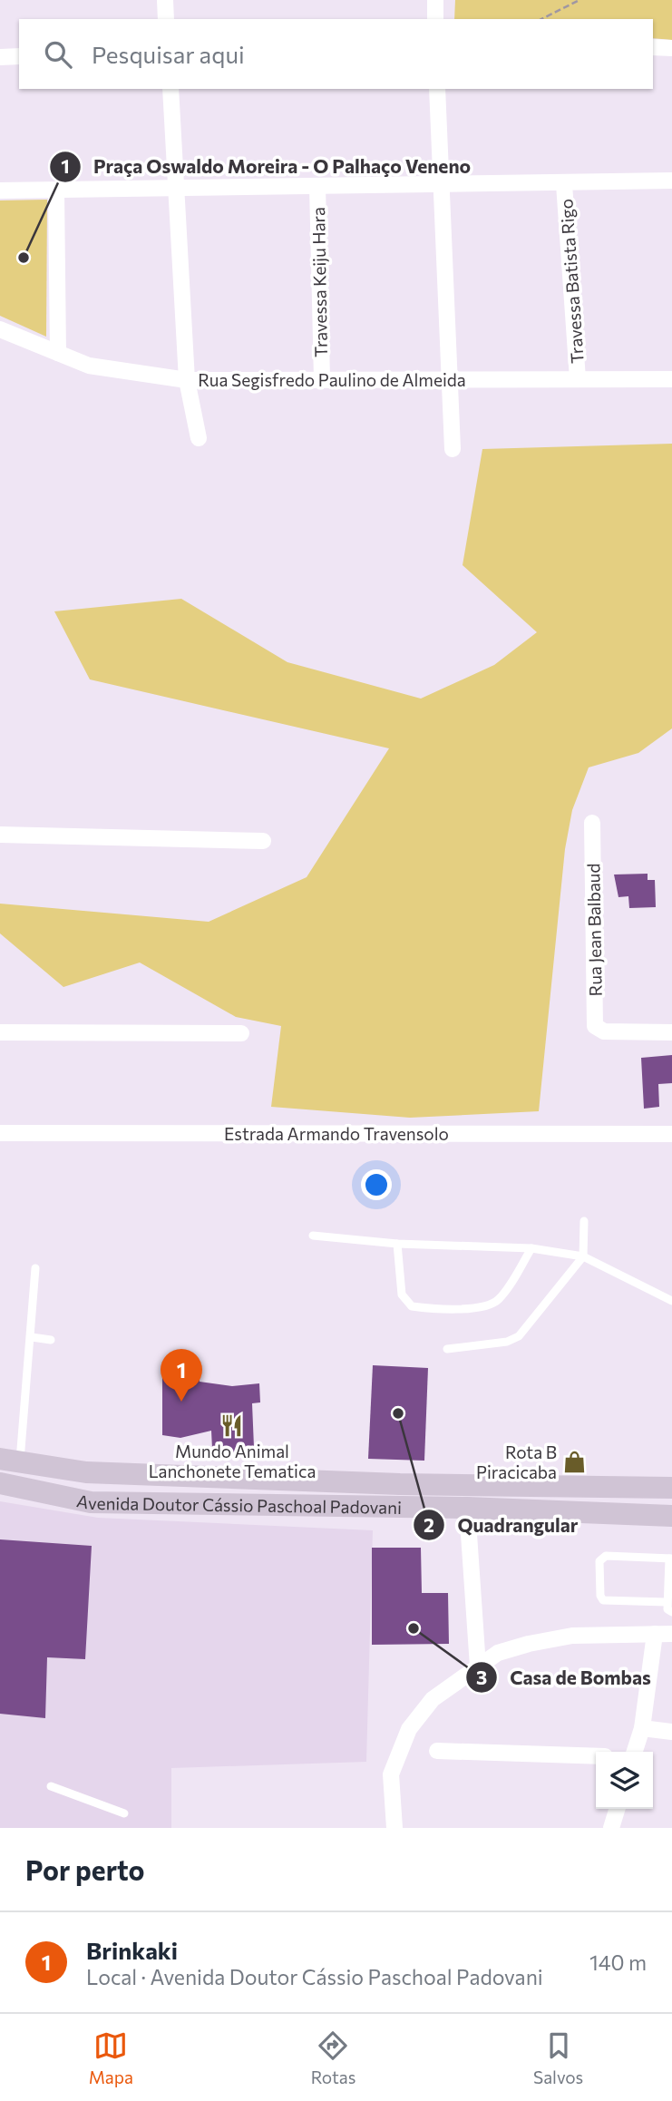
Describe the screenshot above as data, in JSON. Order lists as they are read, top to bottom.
{
  "streets": {
    "main road": ["Avenida Doutor Cássio Paschoal Padovani"],
    "street": [
      "Travessa Batista Rigo",
      "Travessa Keiju Hara",
      "Rua Segisfredo Paulino de Almeida",
      "Rua Jean Balbaud",
      "Estrada Armando Travensolo"
    ]
  },
  "crossings": [
    ["Travessa Batista Rigo", "Rua Segisfredo Paulino de Almeida"],
    ["Travessa Keiju Hara", "Rua Segisfredo Paulino de Almeida"]
  ],
  "places": {
    "other": ["Praça Oswaldo Moreira - O Palhaço Veneno", "Quadrangular", "Casa de Bombas"],
    "restaurant": ["Mundo Animal Lanchonete Tematica"],
    "shop": ["Rota B Piracicaba"]
  },
  "page": {
    "search": "Pesquisar aqui",
    "pins": "1",
    "heading": "Por perto",
    "list": [
      {
        "mark": "1",
        "name": "Brinkaki",
        "note": "Local · Avenida Doutor Cássio Paschoal Padovani",
        "value": "140 m"
      }
    ],
    "nav": ["Mapa", "Rotas", "Salvos"]
  }
}
